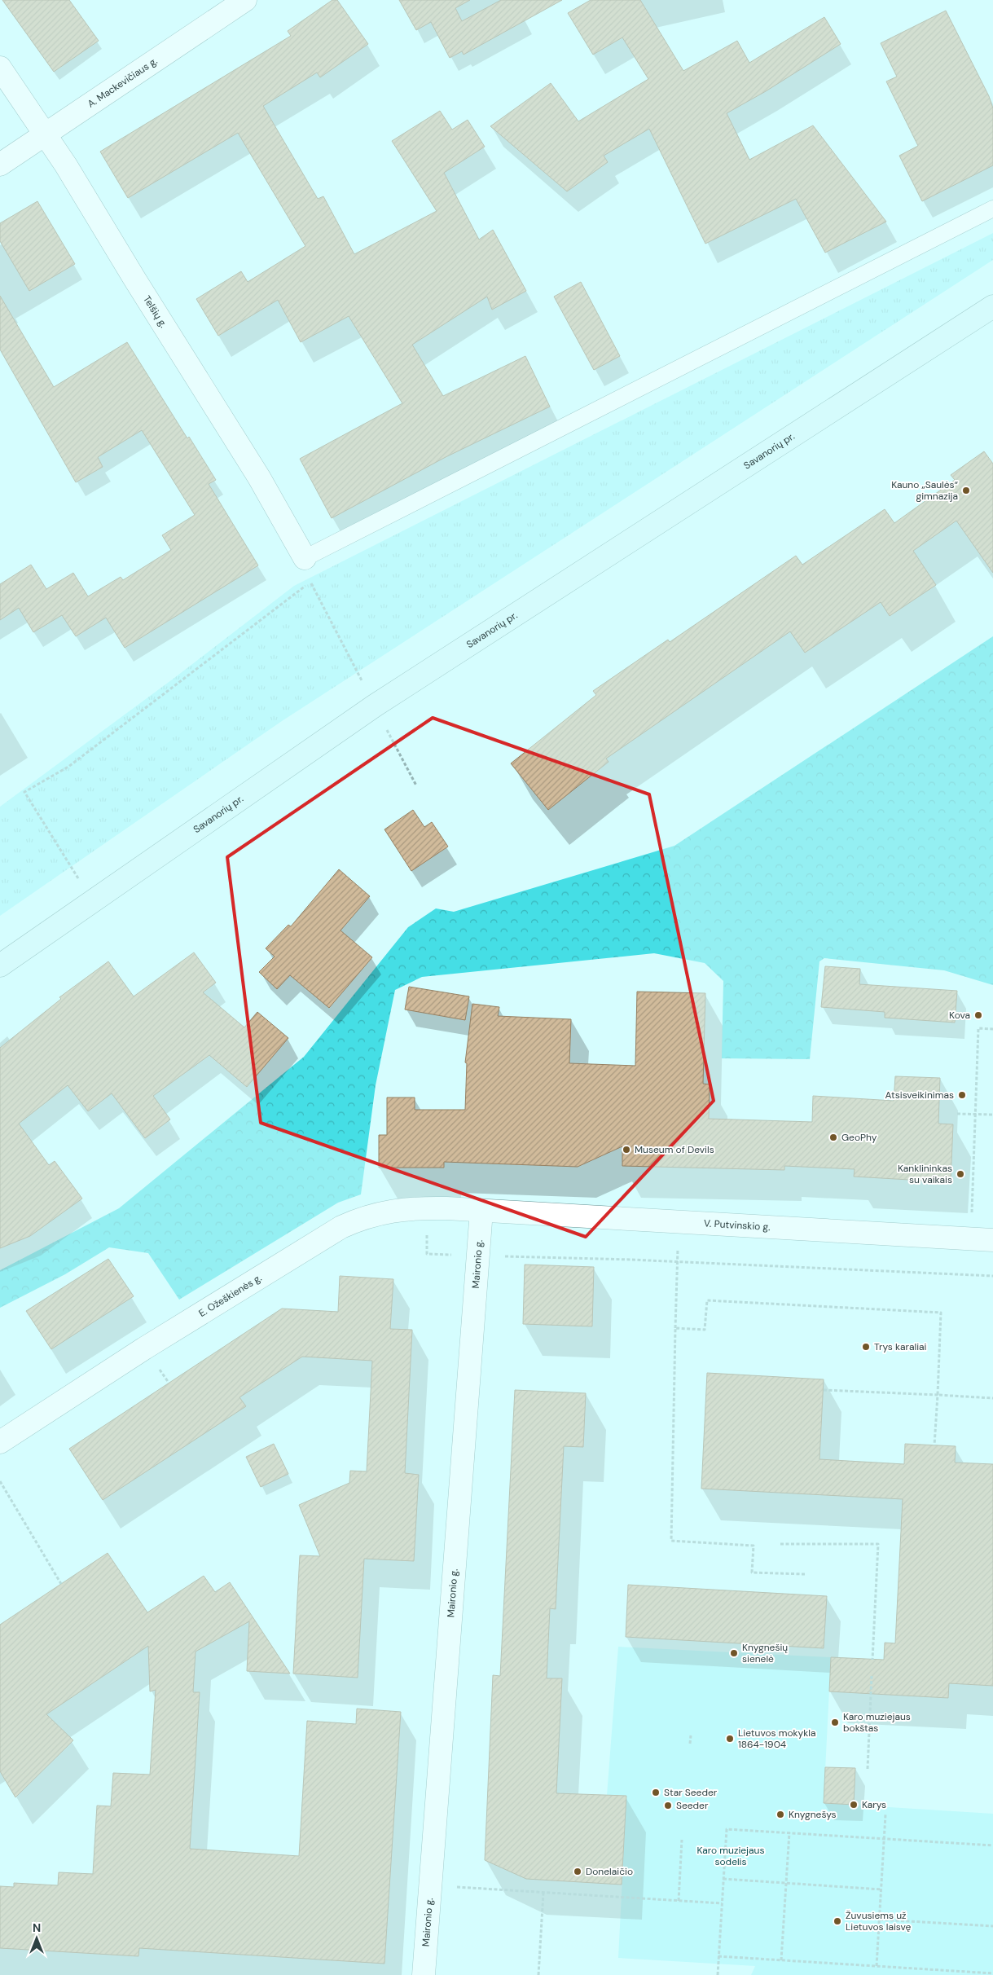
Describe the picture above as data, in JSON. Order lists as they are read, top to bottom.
{
  "streets": {
    "main road": ["Savanorių pr."],
    "street": [
      "A. Mackevičiaus g.",
      "Telšių g.",
      "V. Putvinskio g.",
      "Maironio g.",
      "E. Ožeškienės g."
    ]
  },
  "crossings": [
    ["A. Mackevičiaus g.", "Telšių g."],
    ["V. Putvinskio g.", "Maironio g."],
    ["V. Putvinskio g.", "E. Ožeškienės g."],
    ["Maironio g.", "E. Ožeškienės g."]
  ],
  "parks": ["Karo muziejaus sodelis"],
  "places": [
    "Kauno „Saulės“ gimnazija",
    "Kova",
    "Atsisveikinimas",
    "GeoPhy",
    "Museum of Devils",
    "Kanklininkas su vaikais",
    "Trys karaliai",
    "Knygnešių sienelė",
    "Karo muziejaus bokštas",
    "Lietuvos mokykla 1864-1904",
    "Star Seeder",
    "Karys",
    "Seeder",
    "Knygnešys",
    "Donelaičio",
    "Žuvusiems už Lietuvos laisvę"
  ],
  "north": "top"
}
